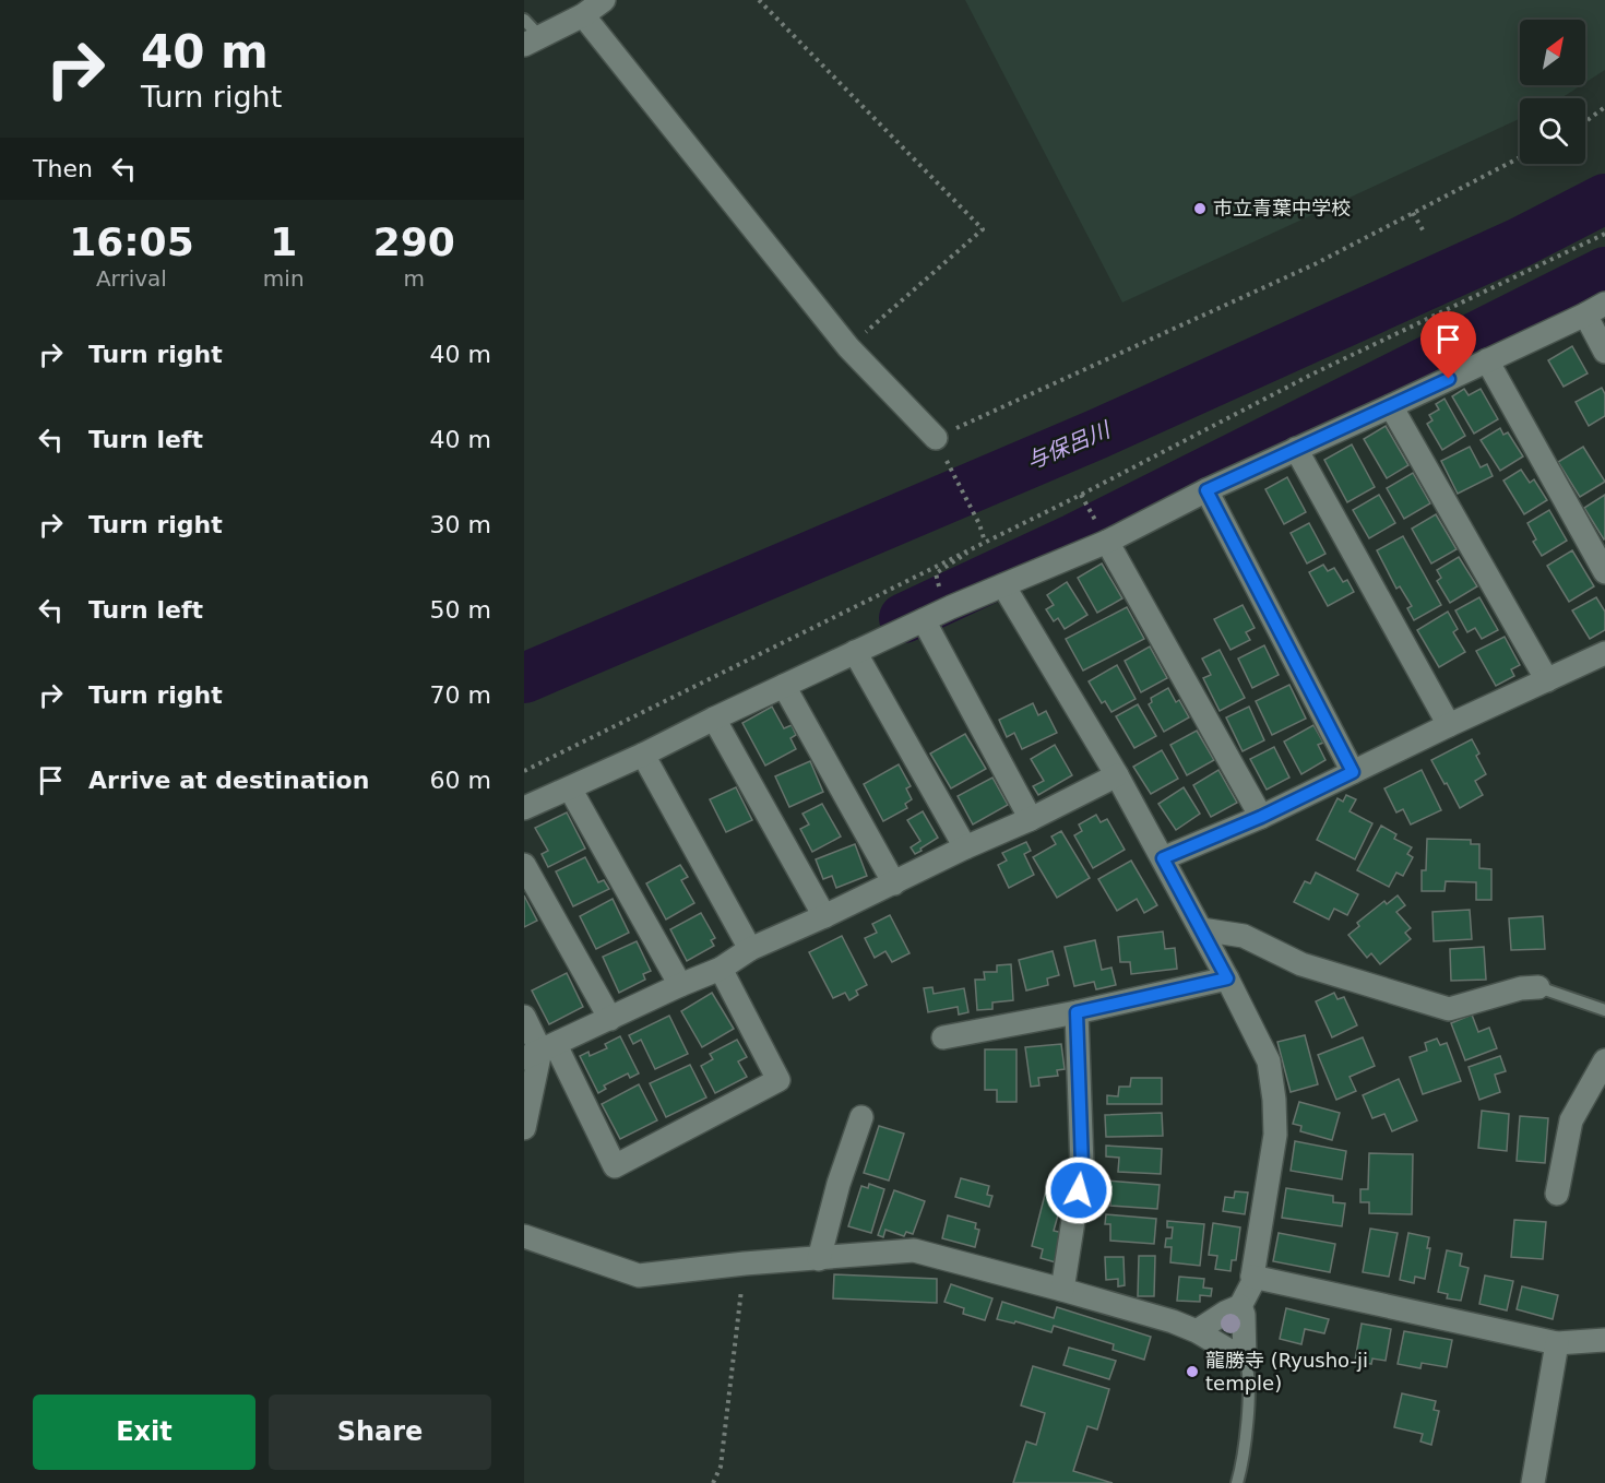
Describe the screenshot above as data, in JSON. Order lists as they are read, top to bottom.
{
  "water": ["与保呂川"],
  "places": ["市立青葉中学校", "龍勝寺 (Ryusho-ji temple)"],
  "north": "top right",
  "page": {
    "turn": ["40 m", "Turn right"],
    "then": "Then",
    "eta": [
      "16:05",
      "Arrival",
      "1",
      "min",
      "290",
      "m"
    ],
    "list": [
      {
        "name": "Turn right",
        "value": "40 m"
      },
      {
        "name": "Turn left",
        "value": "40 m"
      },
      {
        "name": "Turn right",
        "value": "30 m"
      },
      {
        "name": "Turn left",
        "value": "50 m"
      },
      {
        "name": "Turn right",
        "value": "70 m"
      },
      {
        "name": "Arrive at destination",
        "value": "60 m"
      }
    ],
    "buttons": ["Exit", "Share"]
  }
}
